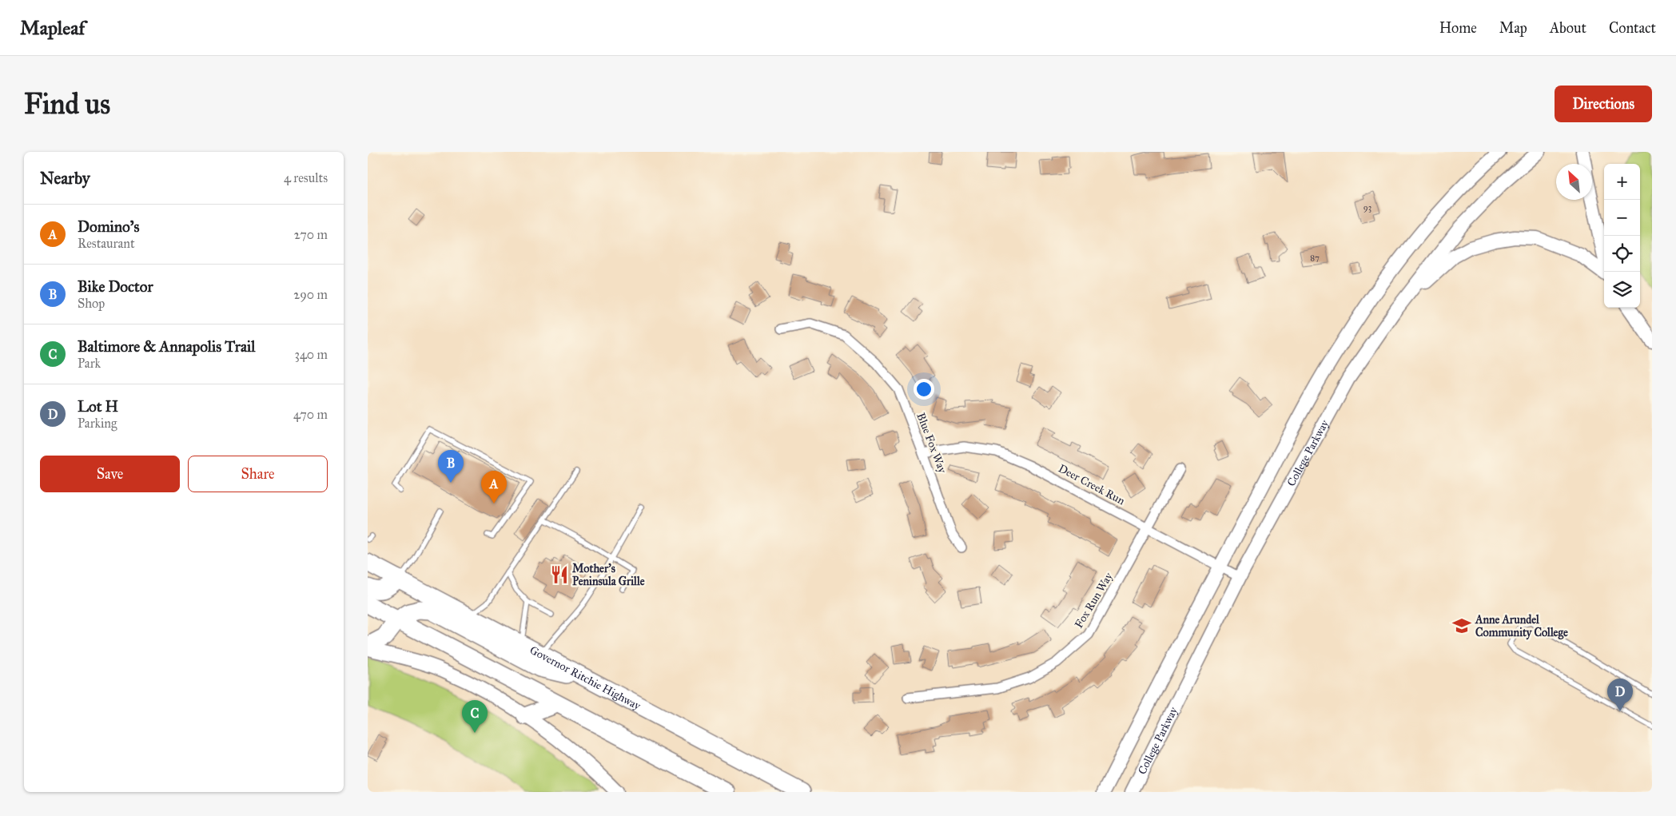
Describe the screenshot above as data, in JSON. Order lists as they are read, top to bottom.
{
  "streets": {
    "highway": ["Governor Ritchie Highway"],
    "main road": ["College Parkway"],
    "street": ["Blue Fox Way", "Deer Creek Run", "Fox Run Way"]
  },
  "crossings": [
    ["Blue Fox Way", "Deer Creek Run"],
    ["College Parkway", "Deer Creek Run"],
    ["Deer Creek Run", "Fox Run Way"]
  ],
  "places": {
    "restaurant": ["Mother's Peninsula Grille"],
    "school or university": ["Anne Arundel Community College"]
  },
  "house_numbers": ["93", "87"],
  "north": "top left",
  "page": {
    "header": "Mapleaf",
    "nav": [
      "Home",
      "Map",
      "About",
      "Contact"
    ],
    "buttons": [
      "Directions",
      ["Save", "Share"]
    ],
    "title": "Find us",
    "heading": ["Nearby", "4 results"],
    "map_buttons": ["+", "−"],
    "list": [
      {
        "mark": "A",
        "name": "Domino's",
        "note": "Restaurant",
        "value": "270 m"
      },
      {
        "mark": "B",
        "name": "Bike Doctor",
        "note": "Shop",
        "value": "290 m"
      },
      {
        "mark": "C",
        "name": "Baltimore & Annapolis Trail",
        "note": "Park",
        "value": "340 m"
      },
      {
        "mark": "D",
        "name": "Lot H",
        "note": "Parking",
        "value": "470 m"
      }
    ],
    "pins": [
      "B",
      "A",
      "D",
      "C"
    ]
  }
}
